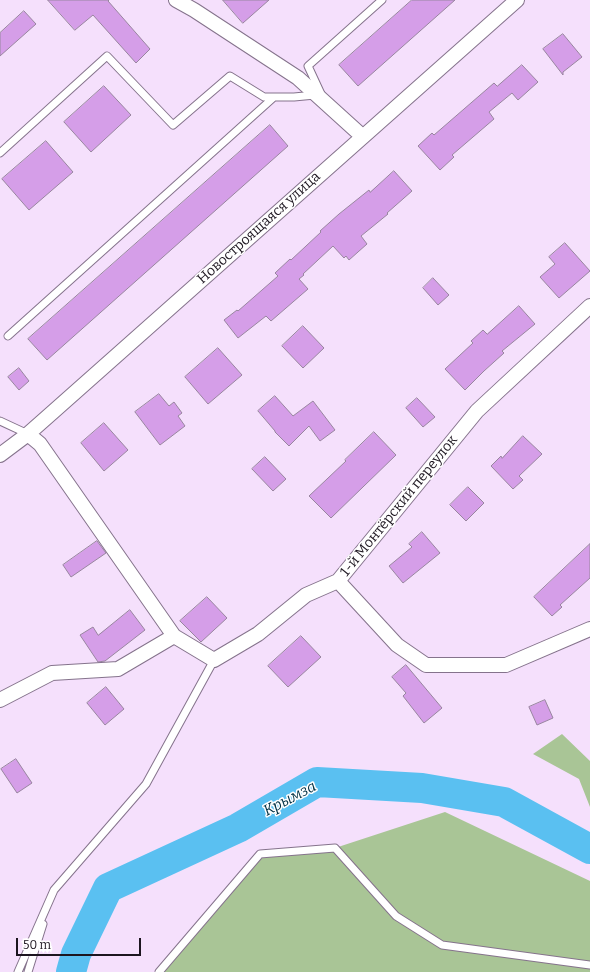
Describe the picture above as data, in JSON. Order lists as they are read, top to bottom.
{
  "streets": {
    "street": ["Новостроящаяся улица", "1-й Монтёрский переулок"]
  },
  "water": ["Крымза"],
  "scale_bar": "50 m"
}
